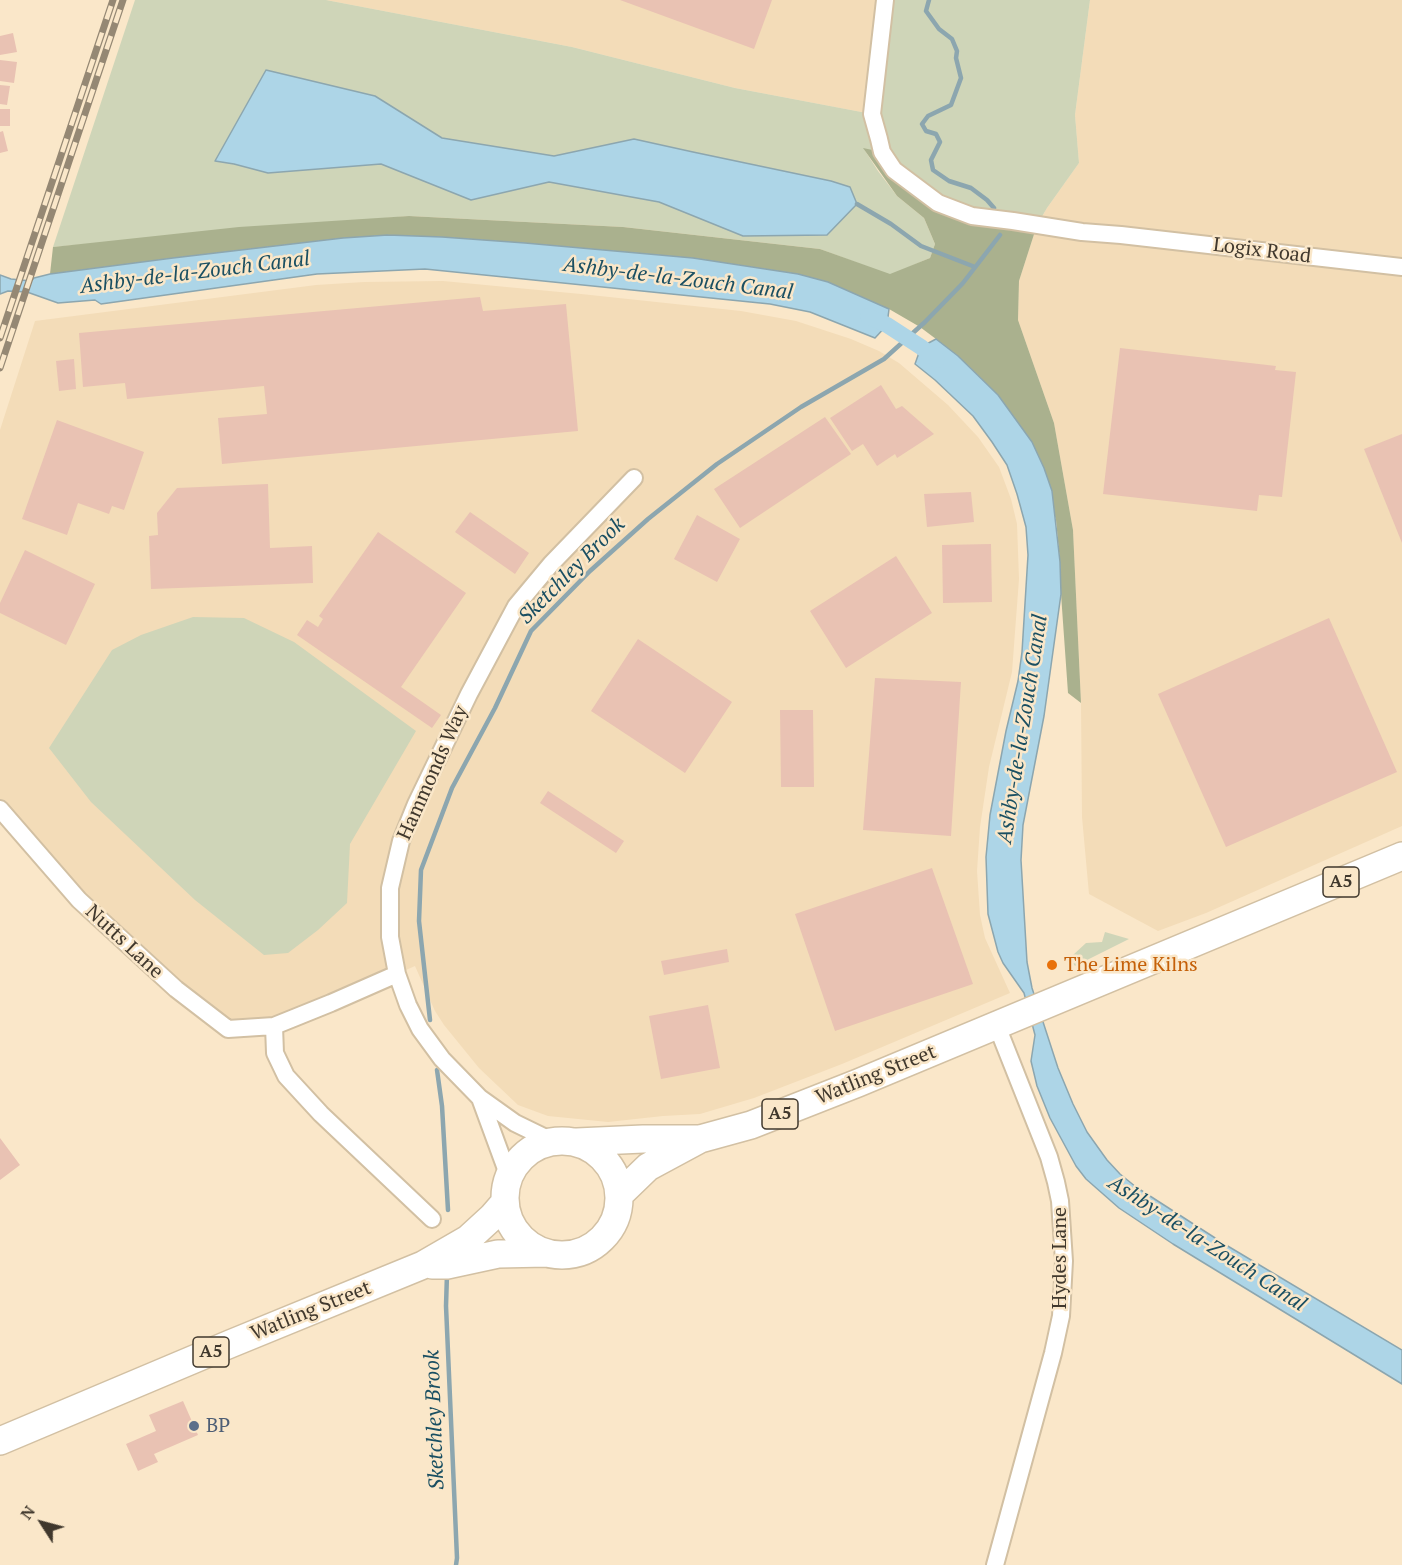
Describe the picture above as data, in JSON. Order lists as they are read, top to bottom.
{
  "streets": {
    "highway": ["A5", "Watling Street"],
    "street": [
      "Logix Road",
      "Hammonds Way",
      "Nutts Lane",
      "Hydes Lane"
    ]
  },
  "crossings": [
    ["Hammonds Way", "A5"],
    ["Hammonds Way", "Nutts Lane"],
    ["Hammonds Way", "Watling Street"],
    ["A5", "Watling Street"],
    ["A5", "Hydes Lane"],
    ["Watling Street", "Hydes Lane"]
  ],
  "water": ["Ashby-de-la-Zouch Canal", "Sketchley Brook"],
  "places": ["The Lime Kilns", "BP"],
  "north": "top left"
}
